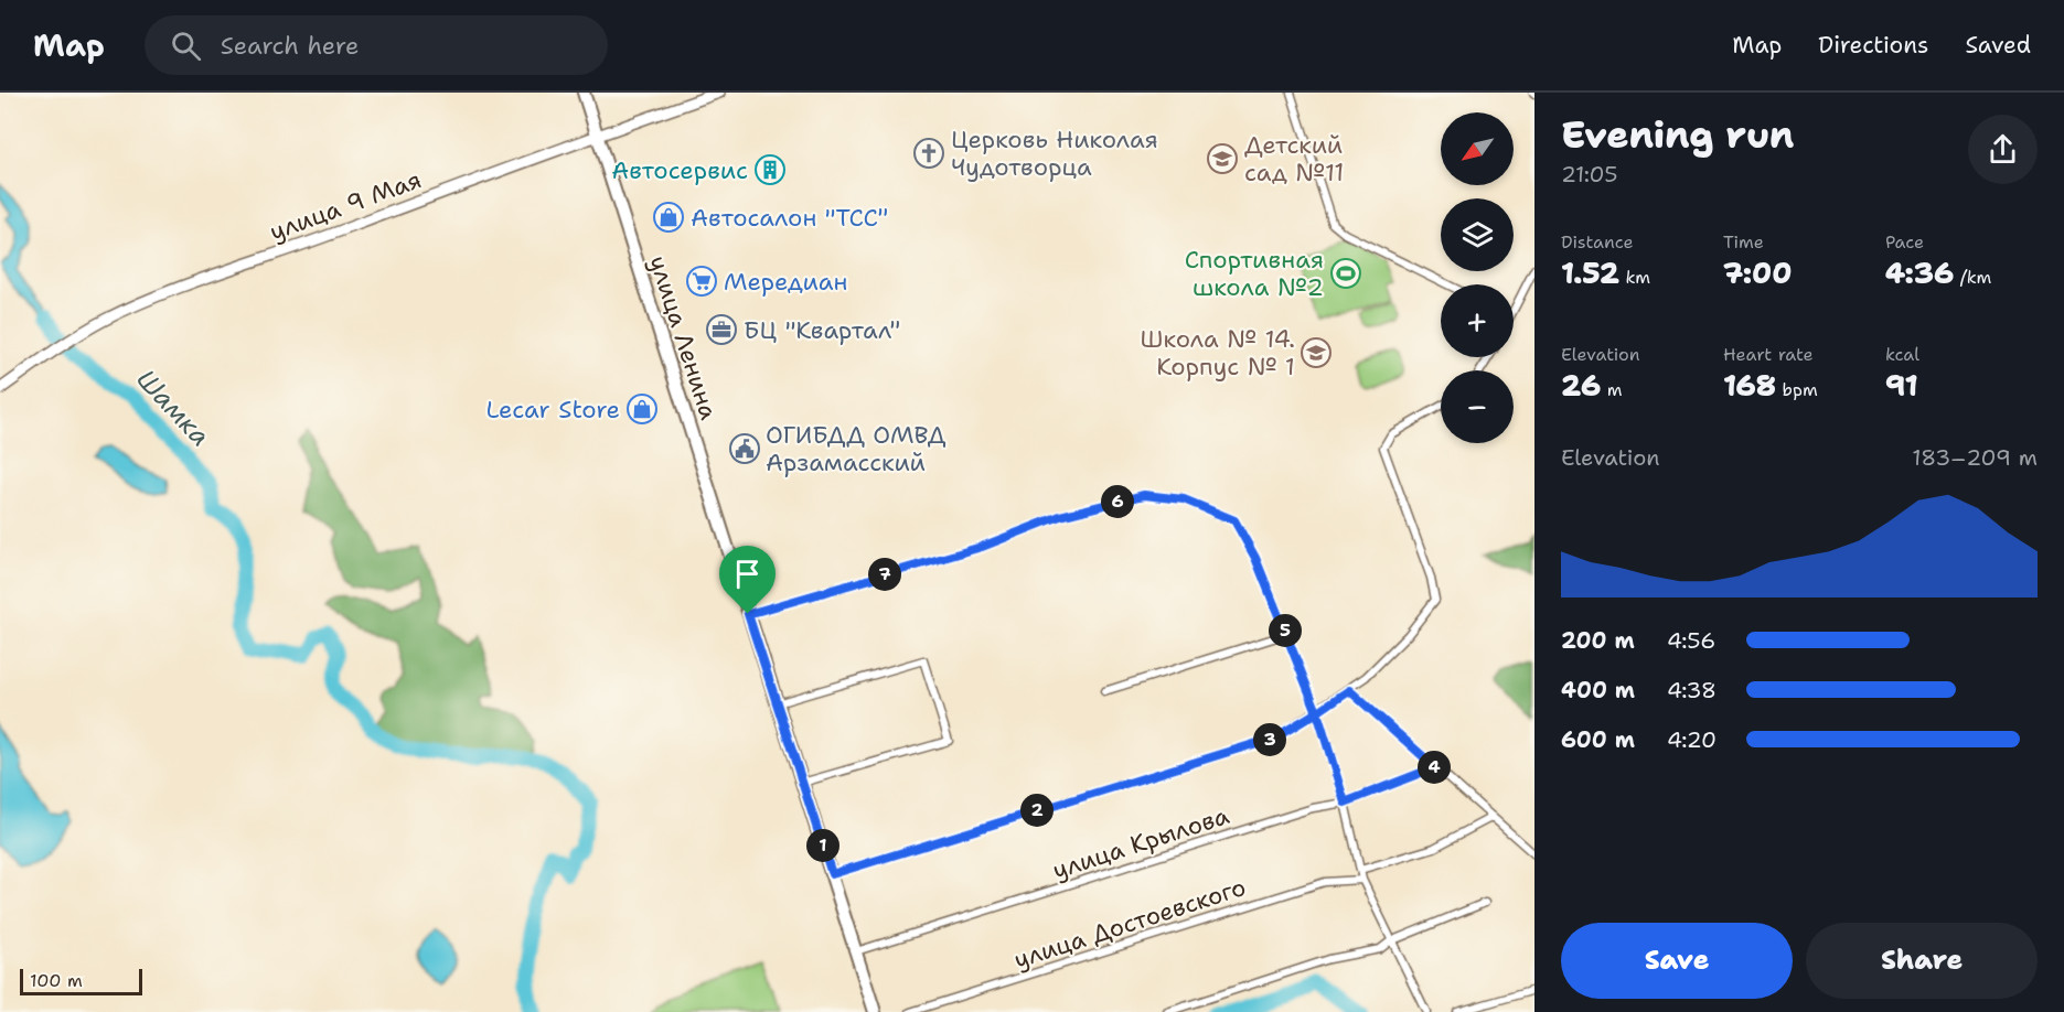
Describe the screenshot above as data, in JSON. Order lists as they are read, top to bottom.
{
  "streets": {
    "main road": ["улица 9 Мая", "улица Ленина"],
    "street": ["улица Крылова", "улица Достоевского"]
  },
  "crossings": [
    ["улица 9 Мая", "улица Ленина"],
    ["улица Ленина", "улица Крылова"]
  ],
  "water": ["Шамка"],
  "places": {
    "church": ["Церковь Николая Чудотворца"],
    "school or university": ["Детский сад №11", "Школа № 14. Корпус № 1"],
    "building": ["Автосервис"],
    "shop": ["Автосалон \"ТСС\"", "Lecar Store"],
    "sports": ["Спортивная школа №2"],
    "supermarket": ["Мередиан"],
    "office": ["БЦ \"Квартал\""],
    "public building": ["ОГИБДД ОМВД Арзамасский"]
  },
  "scale_bar": "100 m",
  "north": "bottom left",
  "page": {
    "header": "Map",
    "search": "Search here",
    "nav": ["Map", "Directions", "Saved"],
    "heading": ["Evening run", "21:05"],
    "map_buttons": ["+", "−"],
    "stats": [
      ["Distance", "1.52 km"],
      ["Time", "7:00"],
      ["Pace", "4:36 /km"],
      ["Elevation", "26 m"],
      ["Heart rate", "168 bpm"],
      ["kcal", "91"]
    ],
    "chart": ["Elevation", "183–209 m"],
    "pins": [
      "6",
      "7",
      "5",
      "3",
      "4",
      "2",
      "1"
    ],
    "list": [
      {
        "name": "200 m",
        "note": "4:56"
      },
      {
        "name": "400 m",
        "note": "4:38"
      },
      {
        "name": "600 m",
        "note": "4:20"
      }
    ],
    "buttons": ["Save", "Share"],
    "scale": "100 m"
  }
}
